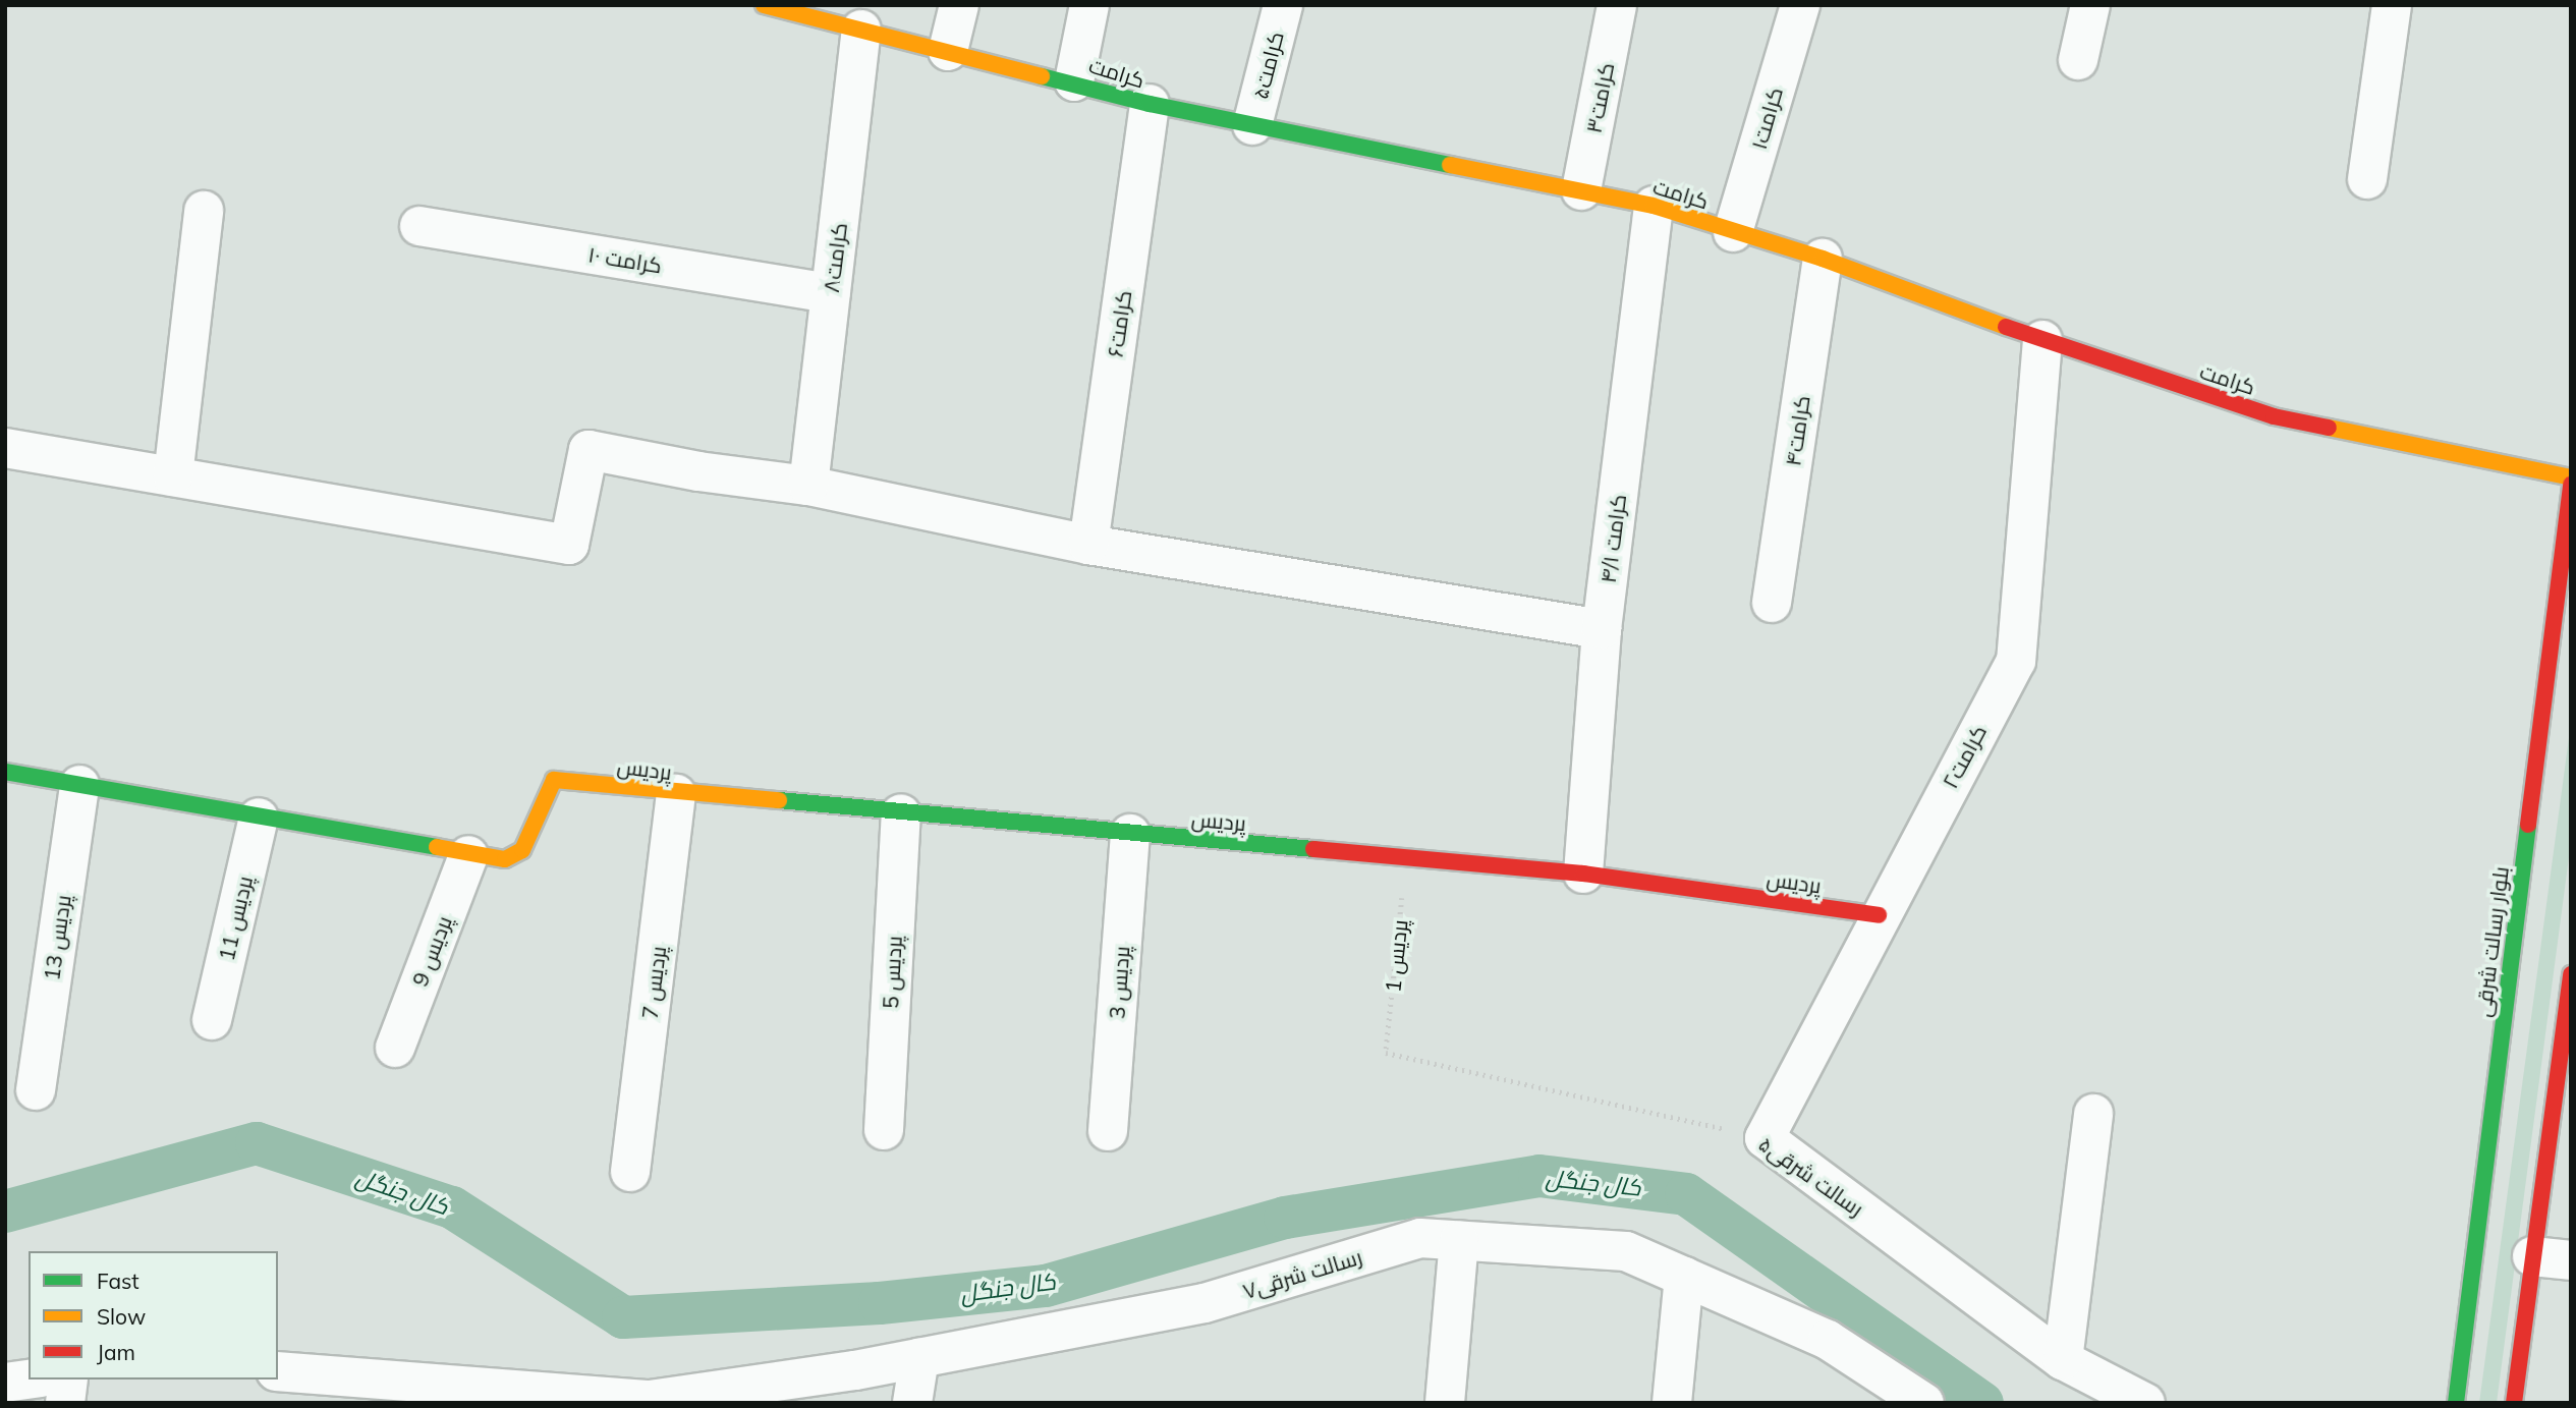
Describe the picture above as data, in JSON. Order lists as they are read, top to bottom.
{
  "streets": {
    "street": [
      "کرامت۵",
      "کرامت",
      "کرامت۳",
      "کرامت۱",
      "کرامت۸",
      "کرامت ۱۰",
      "کرامت۶",
      "کرامت۴",
      "کرامت ۴/۱",
      "کرامت۲",
      "پردیس",
      "پردیس 11",
      "پردیس 13",
      "بلوار رسالت شرقی",
      "پردیس 9",
      "پردیس 5",
      "پردیس 7",
      "پردیس 3",
      "رسالت شرقی۵",
      "رسالت شرقی۷"
    ],
    "path": ["پردیس 1"]
  },
  "crossings": [
    ["کرامت۵", "کرامت"],
    ["کرامت", "کرامت۳"],
    ["کرامت", "کرامت۱"],
    ["کرامت", "کرامت۸"],
    ["کرامت", "کرامت۶"],
    ["کرامت", "کرامت۴"],
    ["کرامت", "کرامت ۴/۱"],
    ["کرامت", "کرامت۲"],
    ["کرامت۸", "کرامت ۱۰"],
    ["کرامت ۴/۱", "پردیس"],
    ["کرامت۲", "پردیس"],
    ["کرامت۲", "رسالت شرقی۵"],
    ["پردیس", "پردیس 9"],
    ["پردیس", "پردیس 1"],
    ["پردیس", "پردیس 5"],
    ["پردیس", "پردیس 7"],
    ["پردیس", "پردیس 3"],
    ["پردیس 1", "رسالت شرقی۵"]
  ],
  "water": ["کال جنگل"],
  "legend": ["Fast", "Slow", "Jam"]
}
